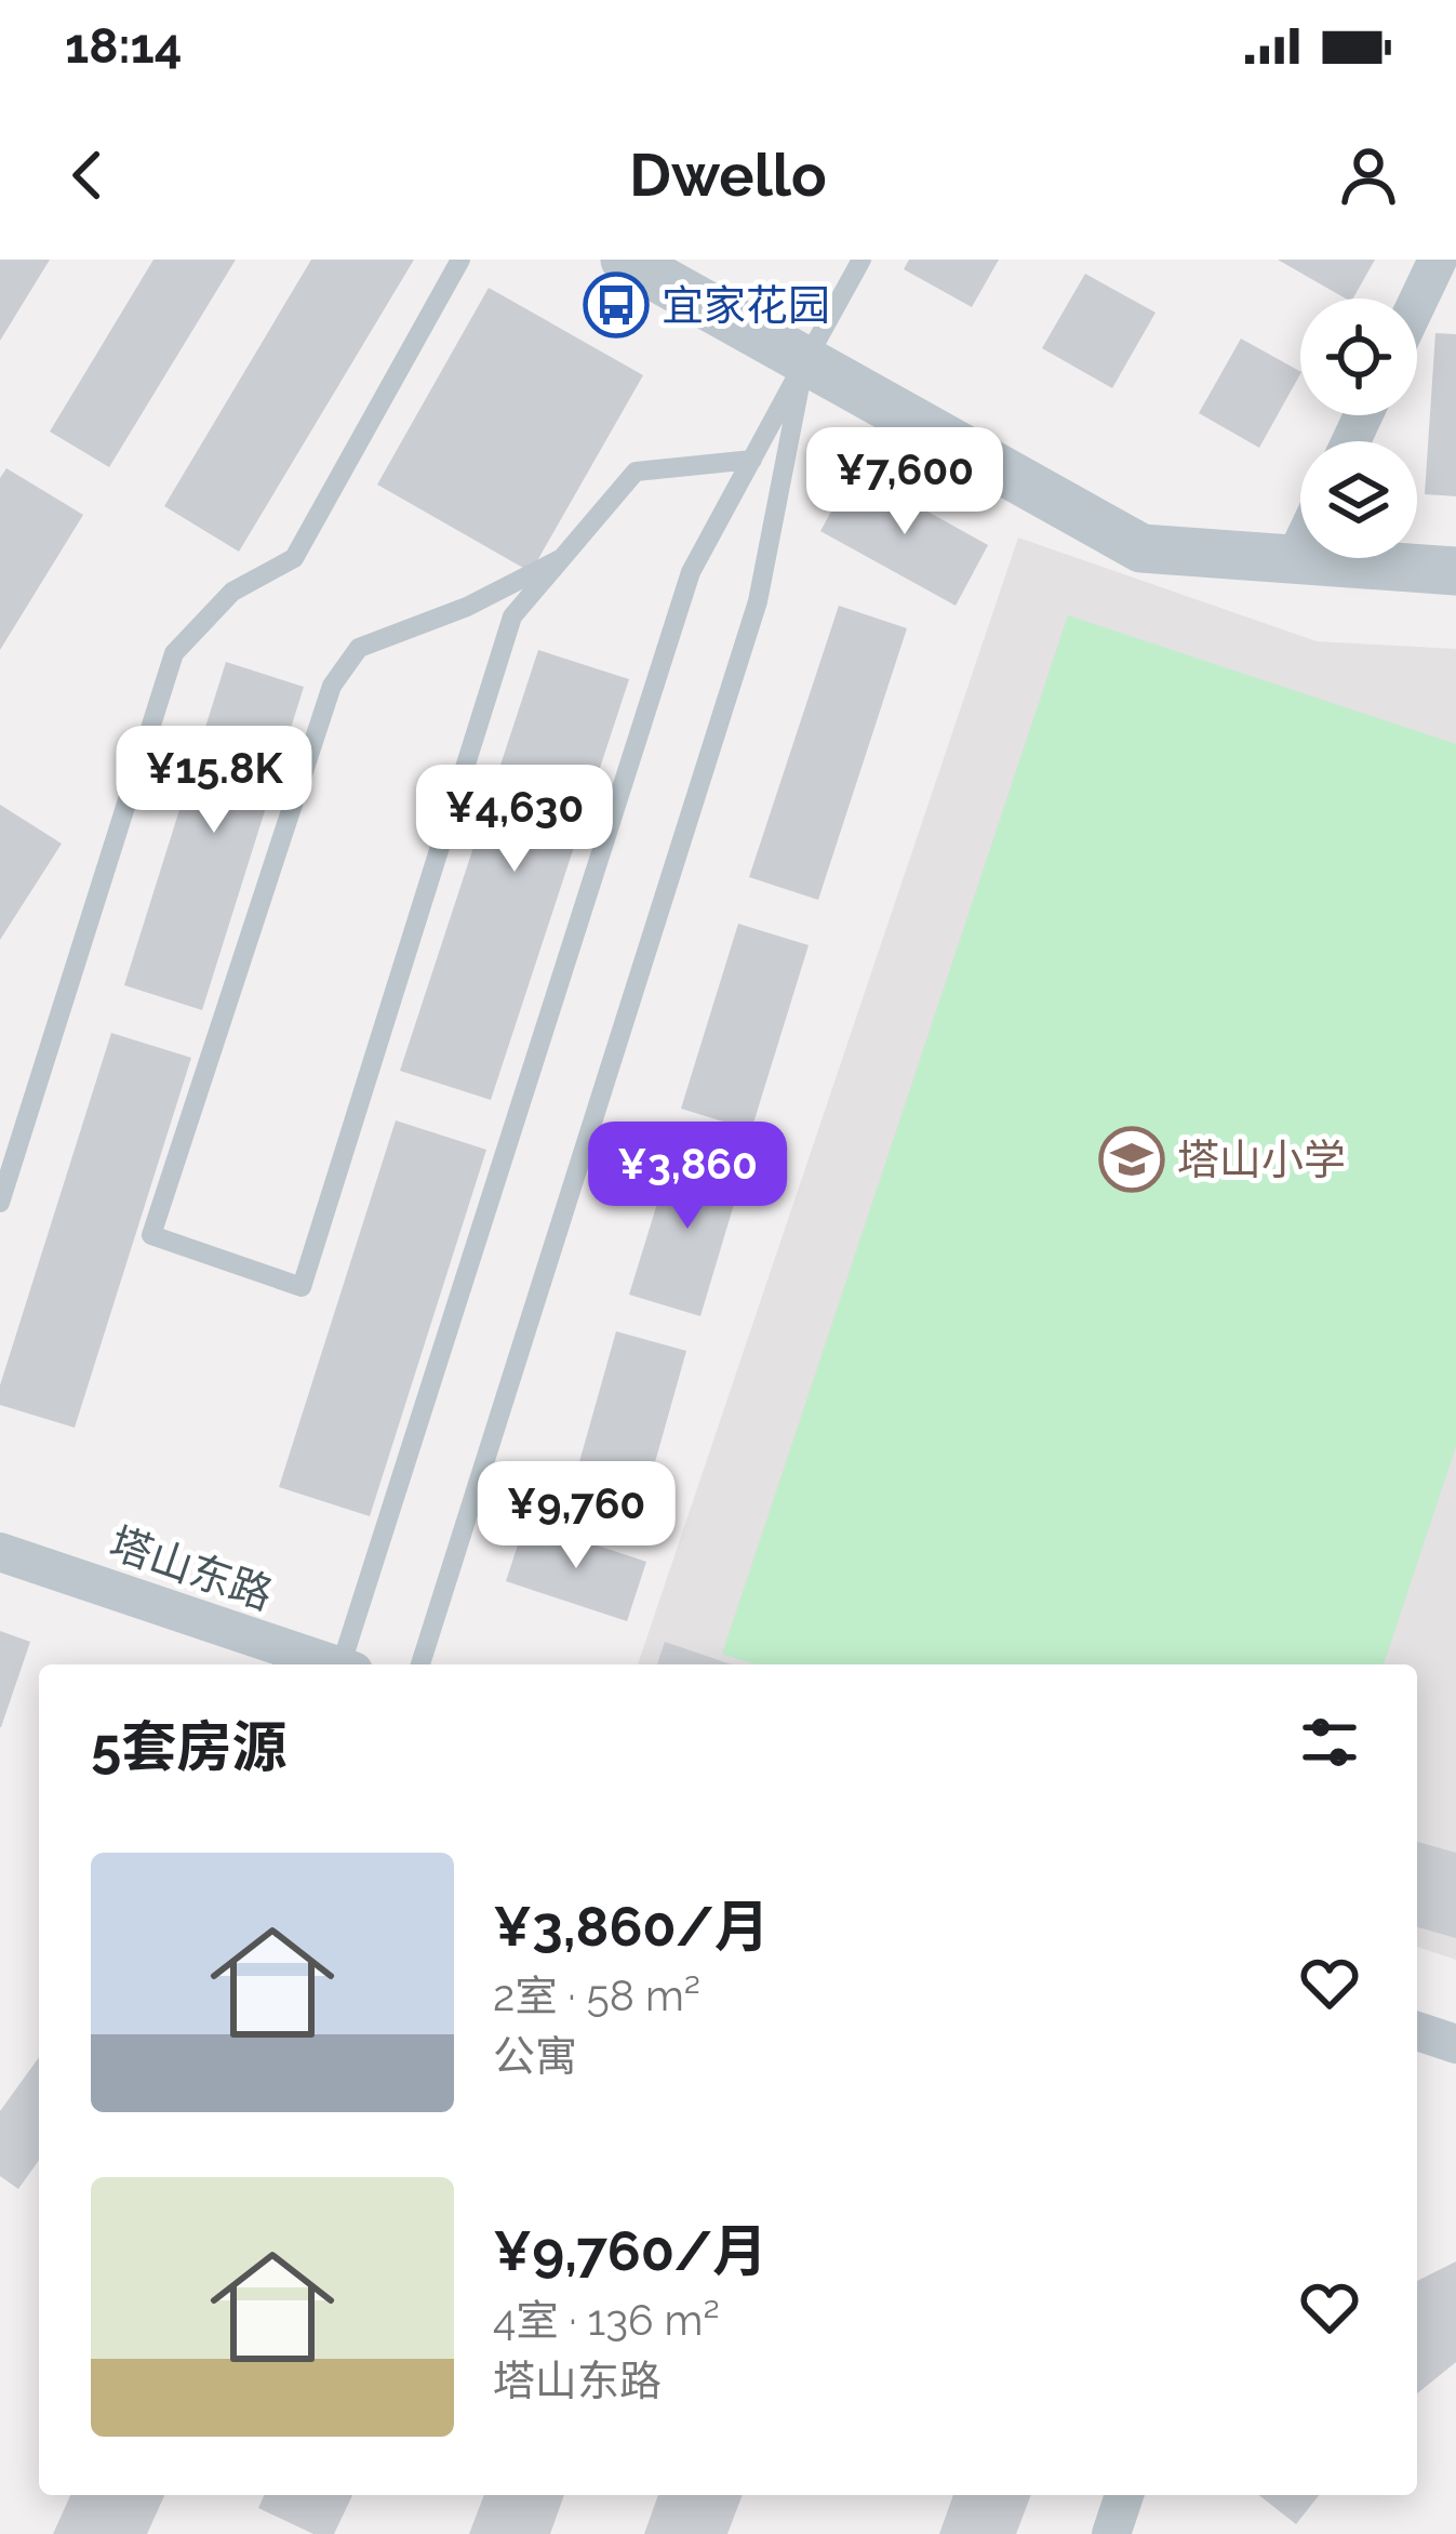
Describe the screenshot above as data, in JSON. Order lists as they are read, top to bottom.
{
  "streets": {
    "street": ["塔山东路"]
  },
  "places": {
    "bus stop": ["宜家花园"],
    "school or university": ["塔山小学"]
  },
  "page": {
    "status": "18:14",
    "header": "Dwello",
    "price": [
      "¥7,600",
      "¥15.8K",
      "¥4,630",
      "¥3,860",
      "¥9,760"
    ],
    "heading": "5套房源",
    "list": [
      {
        "name": "¥3,860/月",
        "note": "2室 · 58 m² · 公寓"
      },
      {
        "name": "¥9,760/月",
        "note": "4室 · 136 m² · 塔山东路"
      }
    ]
  }
}
